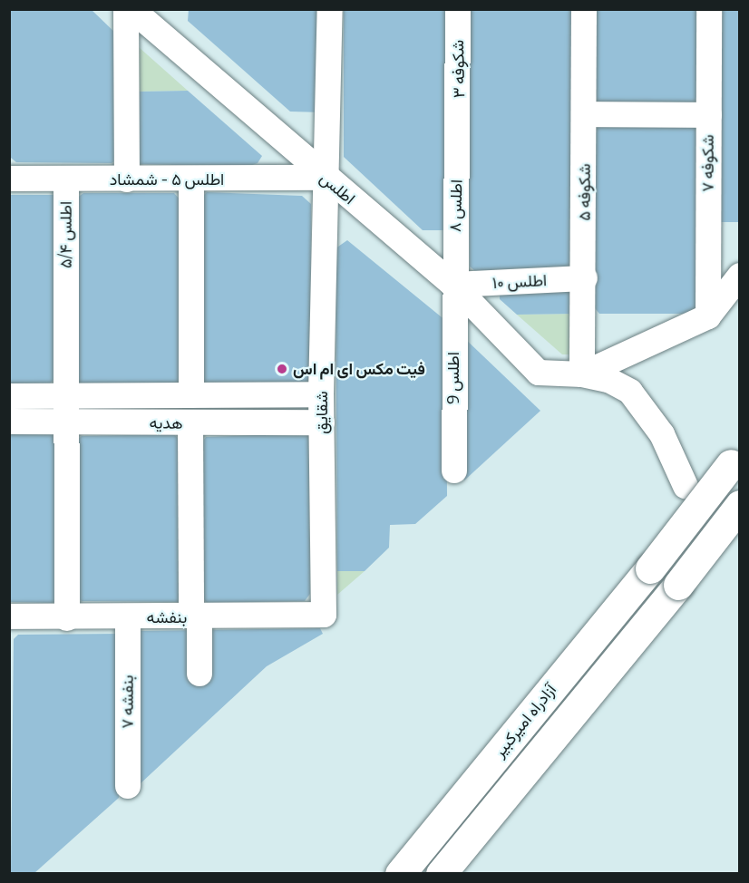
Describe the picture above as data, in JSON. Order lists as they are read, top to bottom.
{
  "streets": {
    "highway": ["آزادراه امیرکبیر"],
    "street": [
      "شکوفه ۳",
      "شکوفه ۷",
      "اطلس ۵ - شمشاد",
      "اطلس",
      "شکوفه ۵",
      "اطلس ۸",
      "اطلس ۵/۴",
      "اطلس ۱۰",
      "اطلس 9",
      "شقایق",
      "هدیه",
      "بنفشه",
      "بنفشه ۷"
    ]
  },
  "crossings": [
    ["شکوفه ۳", "اطلس ۸"],
    ["اطلس ۵ - شمشاد", "اطلس"],
    ["اطلس ۵ - شمشاد", "اطلس ۵/۴"],
    ["اطلس ۵ - شمشاد", "شقایق"],
    ["اطلس", "شکوفه ۵"],
    ["اطلس", "اطلس ۸"],
    ["اطلس", "اطلس ۱۰"],
    ["اطلس", "اطلس 9"],
    ["اطلس", "شقایق"],
    ["شکوفه ۵", "اطلس ۱۰"],
    ["اطلس ۸", "اطلس ۱۰"],
    ["اطلس ۸", "اطلس 9"],
    ["اطلس ۵/۴", "هدیه"],
    ["اطلس ۵/۴", "بنفشه"],
    ["اطلس ۱۰", "اطلس 9"],
    ["شقایق", "هدیه"],
    ["شقایق", "بنفشه"],
    ["بنفشه", "بنفشه ۷"]
  ],
  "places": ["فیت مکس ای ام اس"]
}
